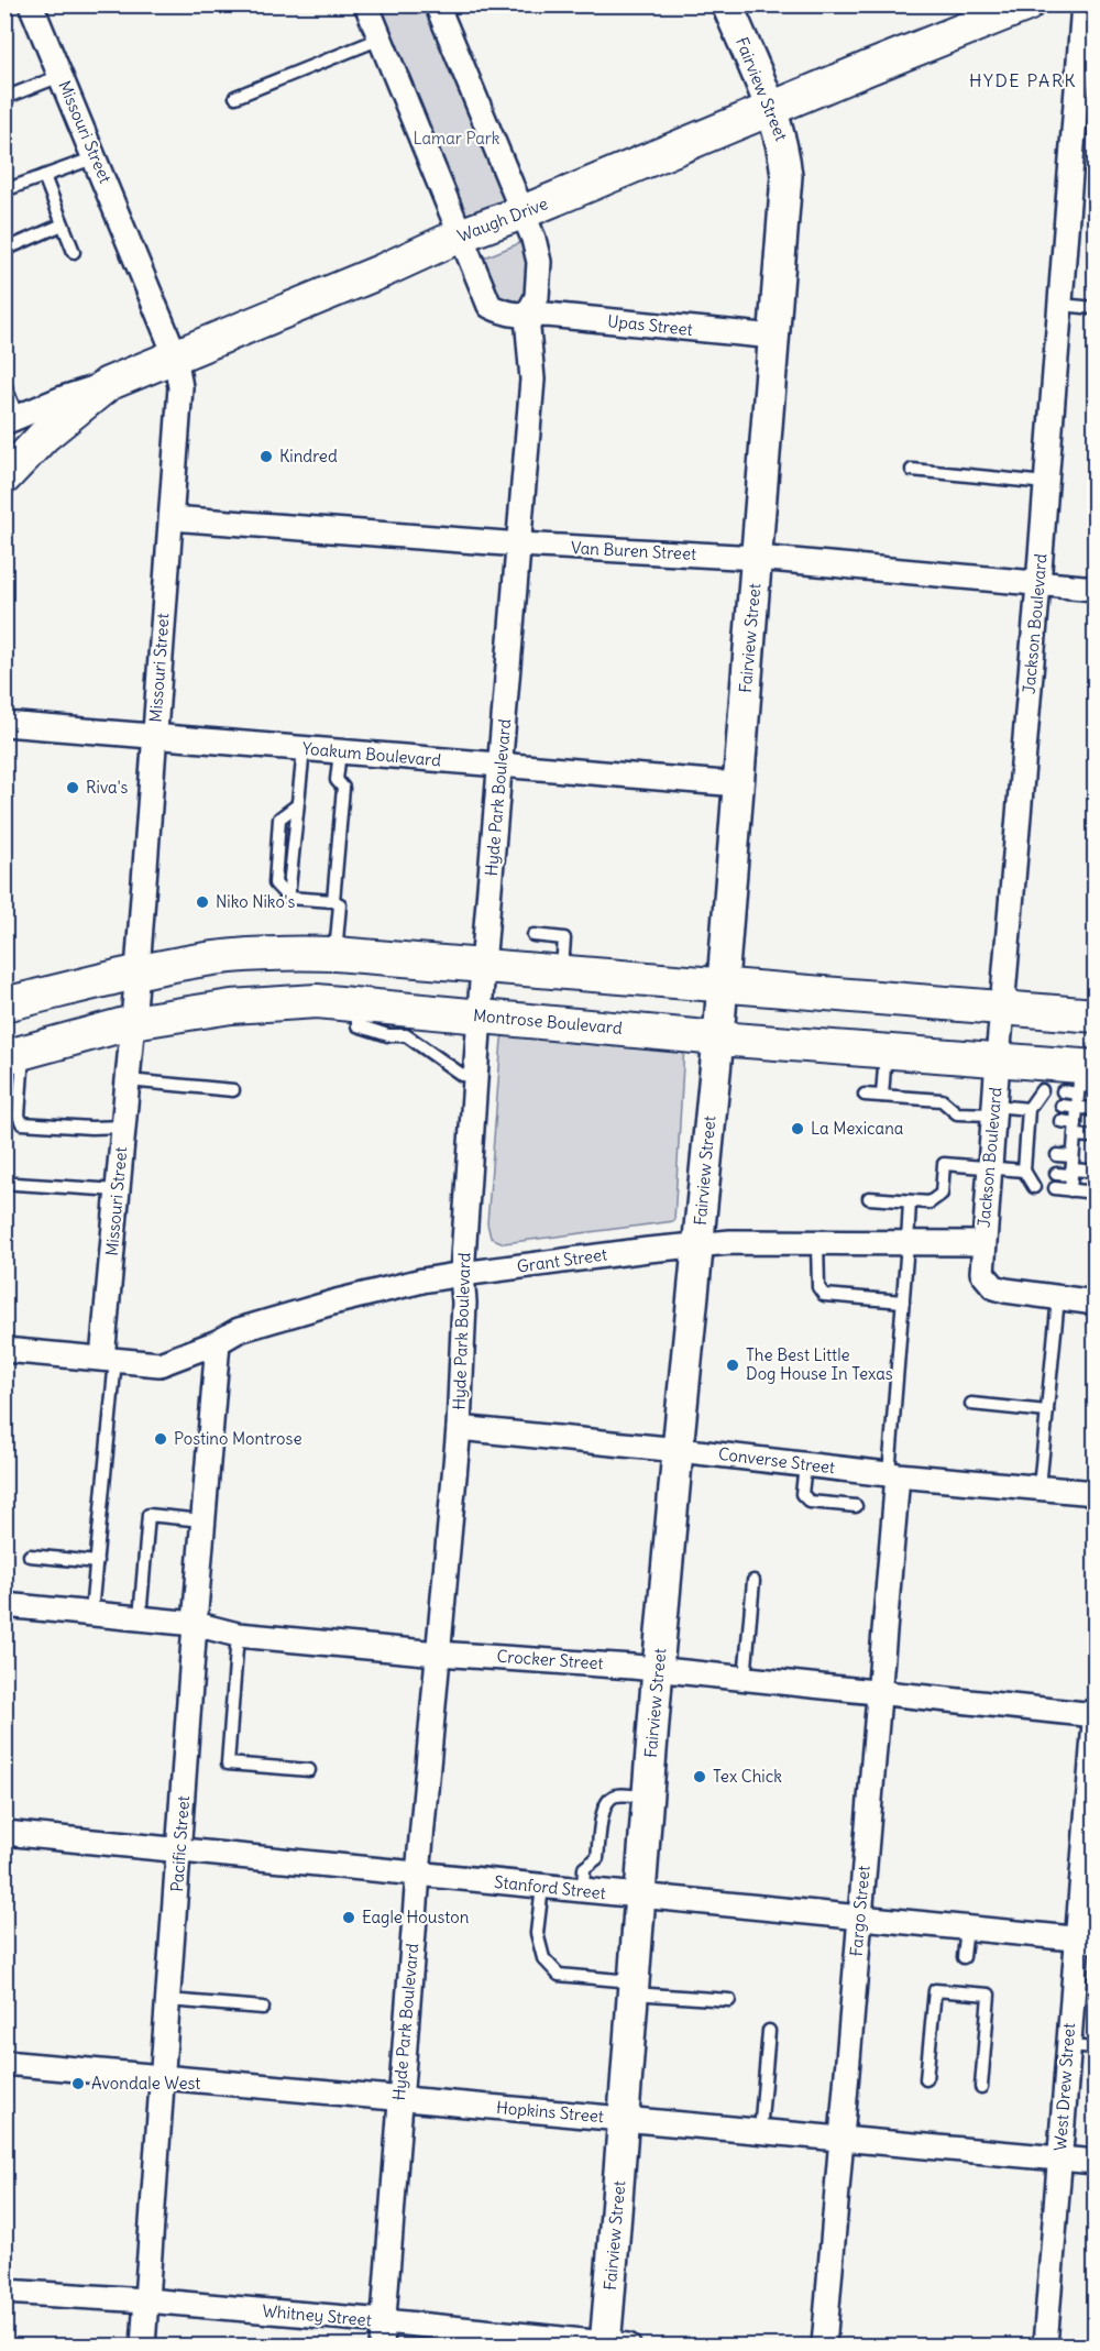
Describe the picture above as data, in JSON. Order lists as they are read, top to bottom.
{
  "streets": {
    "main road": ["Waugh Drive", "Montrose Boulevard"],
    "street": [
      "Fairview Street",
      "Missouri Street",
      "Upas Street",
      "Van Buren Street",
      "Jackson Boulevard",
      "Yoakum Boulevard",
      "Hyde Park Boulevard",
      "Grant Street",
      "Converse Street",
      "Crocker Street",
      "Pacific Street",
      "Stanford Street",
      "Fargo Street",
      "West Drew Street",
      "Hopkins Street",
      "Whitney Street"
    ]
  },
  "crossings": [
    ["Fairview Street", "Waugh Drive"],
    ["Fairview Street", "Upas Street"],
    ["Fairview Street", "Van Buren Street"],
    ["Fairview Street", "Yoakum Boulevard"],
    ["Fairview Street", "Montrose Boulevard"],
    ["Fairview Street", "Grant Street"],
    ["Fairview Street", "Converse Street"],
    ["Fairview Street", "Crocker Street"],
    ["Fairview Street", "Stanford Street"],
    ["Fairview Street", "Hopkins Street"],
    ["Fairview Street", "Whitney Street"],
    ["Missouri Street", "Waugh Drive"],
    ["Missouri Street", "Van Buren Street"],
    ["Missouri Street", "Yoakum Boulevard"],
    ["Missouri Street", "Montrose Boulevard"],
    ["Missouri Street", "Grant Street"],
    ["Waugh Drive", "Hyde Park Boulevard"],
    ["Upas Street", "Hyde Park Boulevard"],
    ["Van Buren Street", "Jackson Boulevard"],
    ["Van Buren Street", "Hyde Park Boulevard"],
    ["Jackson Boulevard", "Montrose Boulevard"],
    ["Jackson Boulevard", "Grant Street"],
    ["Yoakum Boulevard", "Hyde Park Boulevard"],
    ["Hyde Park Boulevard", "Montrose Boulevard"],
    ["Hyde Park Boulevard", "Grant Street"],
    ["Hyde Park Boulevard", "Converse Street"],
    ["Hyde Park Boulevard", "Crocker Street"],
    ["Hyde Park Boulevard", "Stanford Street"],
    ["Hyde Park Boulevard", "Hopkins Street"],
    ["Hyde Park Boulevard", "Whitney Street"],
    ["Grant Street", "Pacific Street"],
    ["Converse Street", "Fargo Street"],
    ["Crocker Street", "Pacific Street"],
    ["Crocker Street", "Fargo Street"],
    ["Crocker Street", "West Drew Street"],
    ["Pacific Street", "Stanford Street"],
    ["Pacific Street", "Hopkins Street"],
    ["Pacific Street", "Whitney Street"],
    ["Stanford Street", "Fargo Street"],
    ["Stanford Street", "West Drew Street"],
    ["Fargo Street", "Hopkins Street"],
    ["West Drew Street", "Hopkins Street"]
  ],
  "districts": ["HYDE PARK"],
  "parks": ["Lamar Park"],
  "places": [
    "Kindred",
    "Riva's",
    "Niko Niko's",
    "La Mexicana",
    "The Best Little Dog House In Texas",
    "Postino Montrose",
    "Tex Chick",
    "Eagle Houston",
    "Avondale West"
  ]
}
